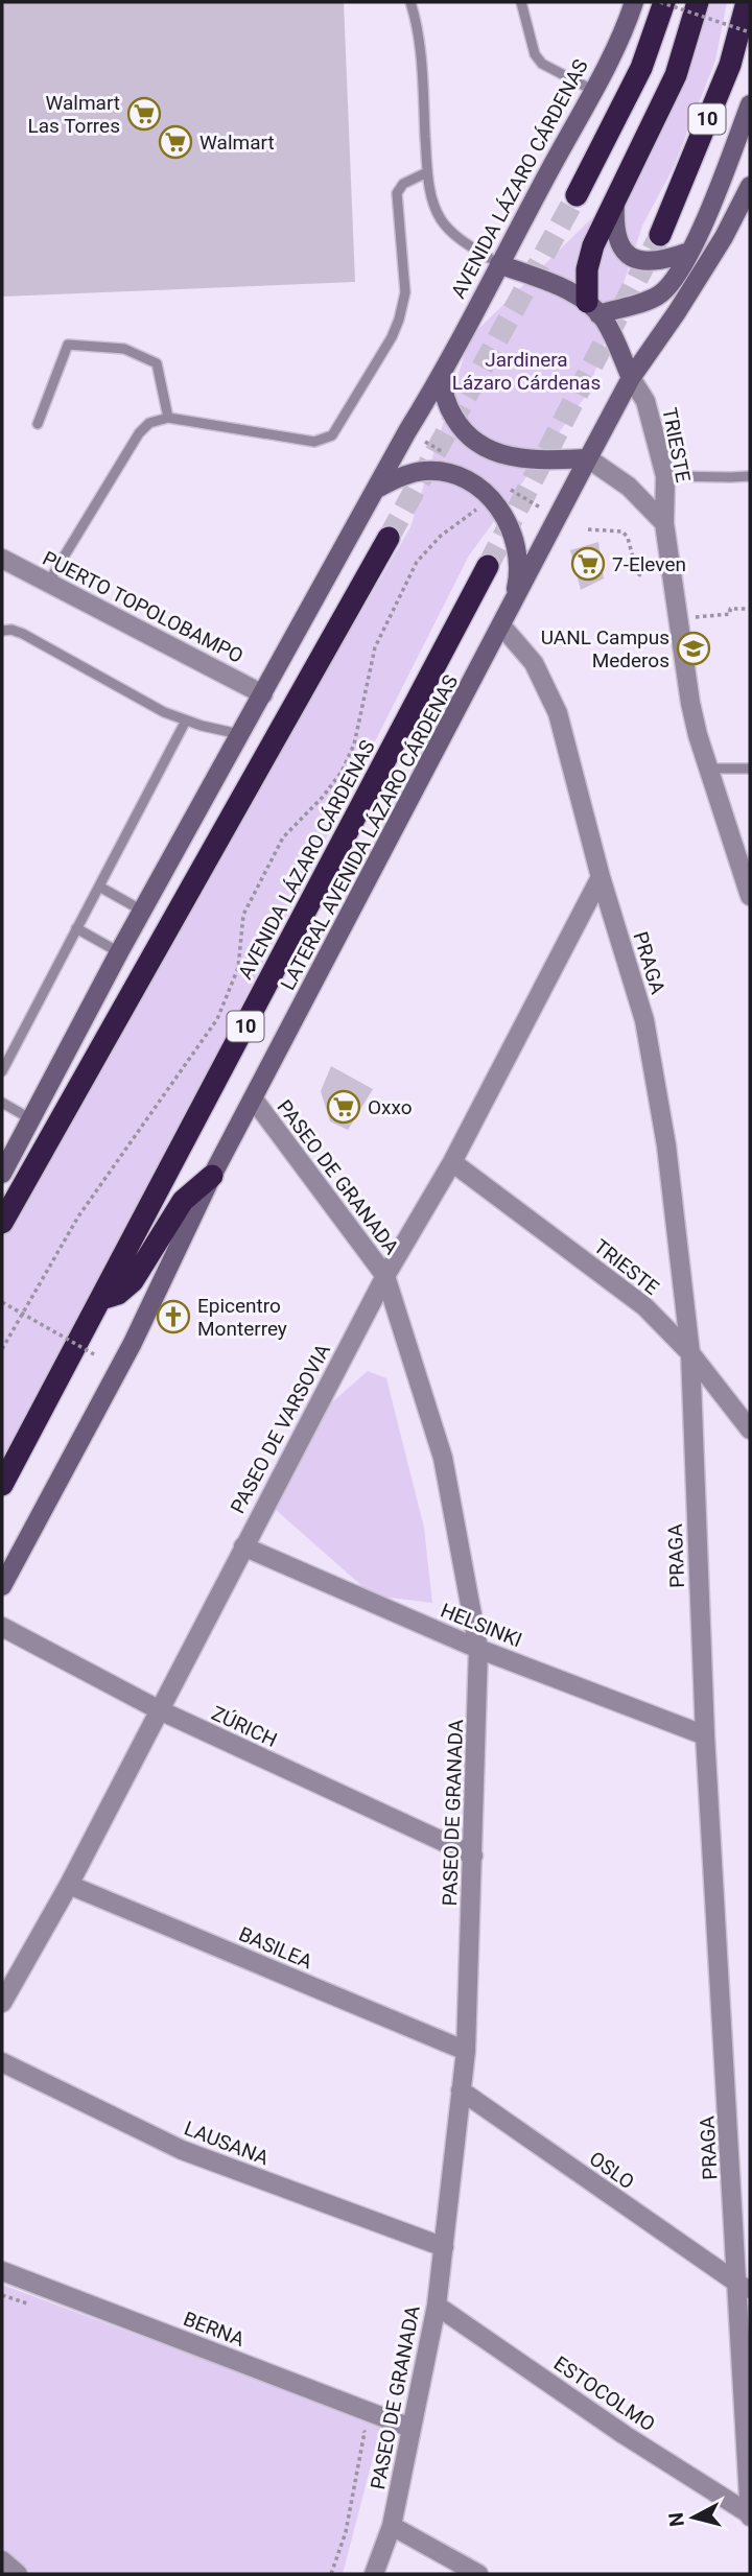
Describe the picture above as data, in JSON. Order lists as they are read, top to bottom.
{
  "streets": {
    "highway": ["10", "AVENIDA LÁZARO CÁRDENAS"],
    "main road": ["LATERAL AVENIDA LÁZARO CÁRDENAS"],
    "street": [
      "TRIESTE",
      "PUERTO TOPOLOBAMPO",
      "PRAGA",
      "PASEO DE GRANADA",
      "PASEO DE VARSOVIA",
      "HELSINKI",
      "ZÚRICH",
      "BASILEA",
      "LAUSANA",
      "OSLO",
      "BERNA",
      "ESTOCOLMO"
    ]
  },
  "crossings": [
    ["AVENIDA LÁZARO CÁRDENAS", "TRIESTE"],
    ["AVENIDA LÁZARO CÁRDENAS", "LATERAL AVENIDA LÁZARO CÁRDENAS"],
    ["TRIESTE", "LATERAL AVENIDA LÁZARO CÁRDENAS"],
    ["TRIESTE", "PRAGA"],
    ["TRIESTE", "PASEO DE VARSOVIA"],
    ["LATERAL AVENIDA LÁZARO CÁRDENAS", "PRAGA"],
    ["LATERAL AVENIDA LÁZARO CÁRDENAS", "PASEO DE GRANADA"],
    ["PRAGA", "PASEO DE VARSOVIA"],
    ["PRAGA", "HELSINKI"],
    ["PRAGA", "OSLO"],
    ["PRAGA", "ESTOCOLMO"],
    ["PASEO DE GRANADA", "PASEO DE VARSOVIA"],
    ["PASEO DE GRANADA", "HELSINKI"],
    ["PASEO DE GRANADA", "ZÚRICH"],
    ["PASEO DE GRANADA", "BASILEA"],
    ["PASEO DE GRANADA", "LAUSANA"],
    ["PASEO DE GRANADA", "OSLO"],
    ["PASEO DE GRANADA", "BERNA"],
    ["PASEO DE GRANADA", "ESTOCOLMO"],
    ["PASEO DE VARSOVIA", "HELSINKI"],
    ["PASEO DE VARSOVIA", "ZÚRICH"],
    ["PASEO DE VARSOVIA", "BASILEA"]
  ],
  "parks": ["Jardinera Lázaro Cárdenas"],
  "places": {
    "supermarket": [
      "Walmart Las Torres",
      "Walmart",
      "7-Eleven",
      "Oxxo"
    ],
    "school or university": ["UANL Campus Mederos"],
    "church": ["Epicentro Monterrey"]
  },
  "north": "left"
}
